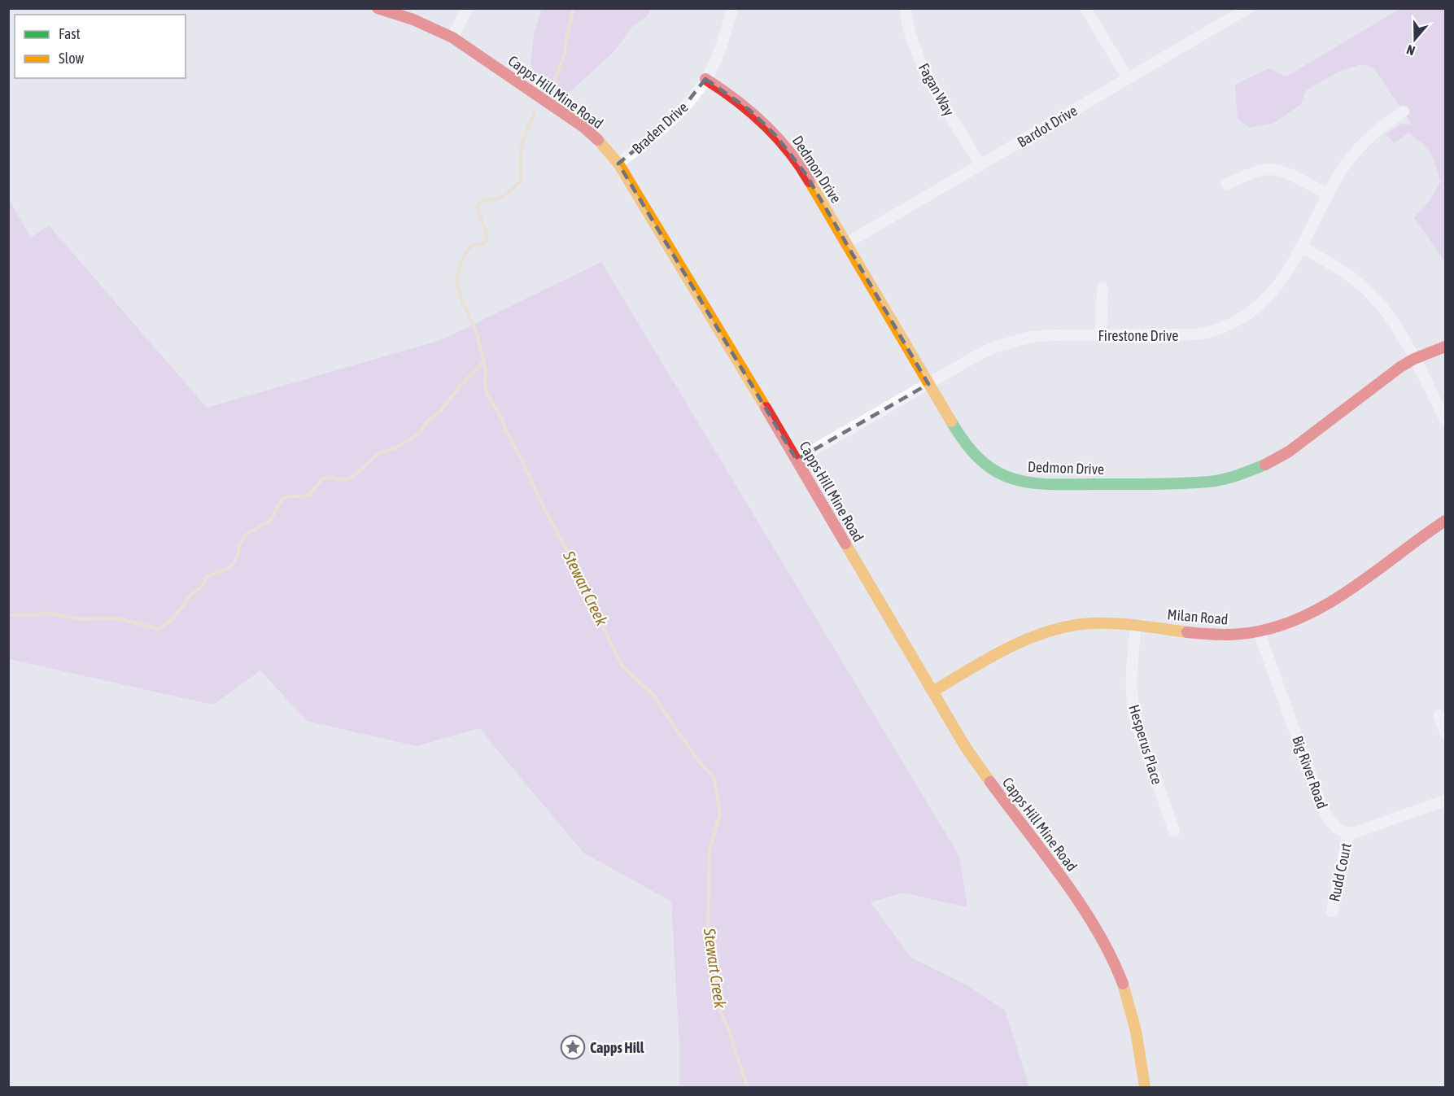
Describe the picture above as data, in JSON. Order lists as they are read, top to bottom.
{
  "streets": {
    "street": [
      "Fagan Way",
      "Capps Hill Mine Road",
      "Bardot Drive",
      "Braden Drive",
      "Dedmon Drive",
      "Firestone Drive",
      "Milan Road",
      "Hesperus Place",
      "Big River Road",
      "Rudd Court"
    ]
  },
  "crossings": [
    ["Fagan Way", "Bardot Drive"],
    ["Capps Hill Mine Road", "Braden Drive"],
    ["Capps Hill Mine Road", "Firestone Drive"],
    ["Capps Hill Mine Road", "Milan Road"],
    ["Bardot Drive", "Dedmon Drive"],
    ["Braden Drive", "Dedmon Drive"],
    ["Dedmon Drive", "Firestone Drive"],
    ["Milan Road", "Hesperus Place"],
    ["Milan Road", "Big River Road"],
    ["Big River Road", "Rudd Court"]
  ],
  "water": ["Stewart Creek"],
  "places": {
    "place": ["Capps Hill"]
  },
  "legend": ["Fast", "Slow"],
  "north": "bottom"
}
